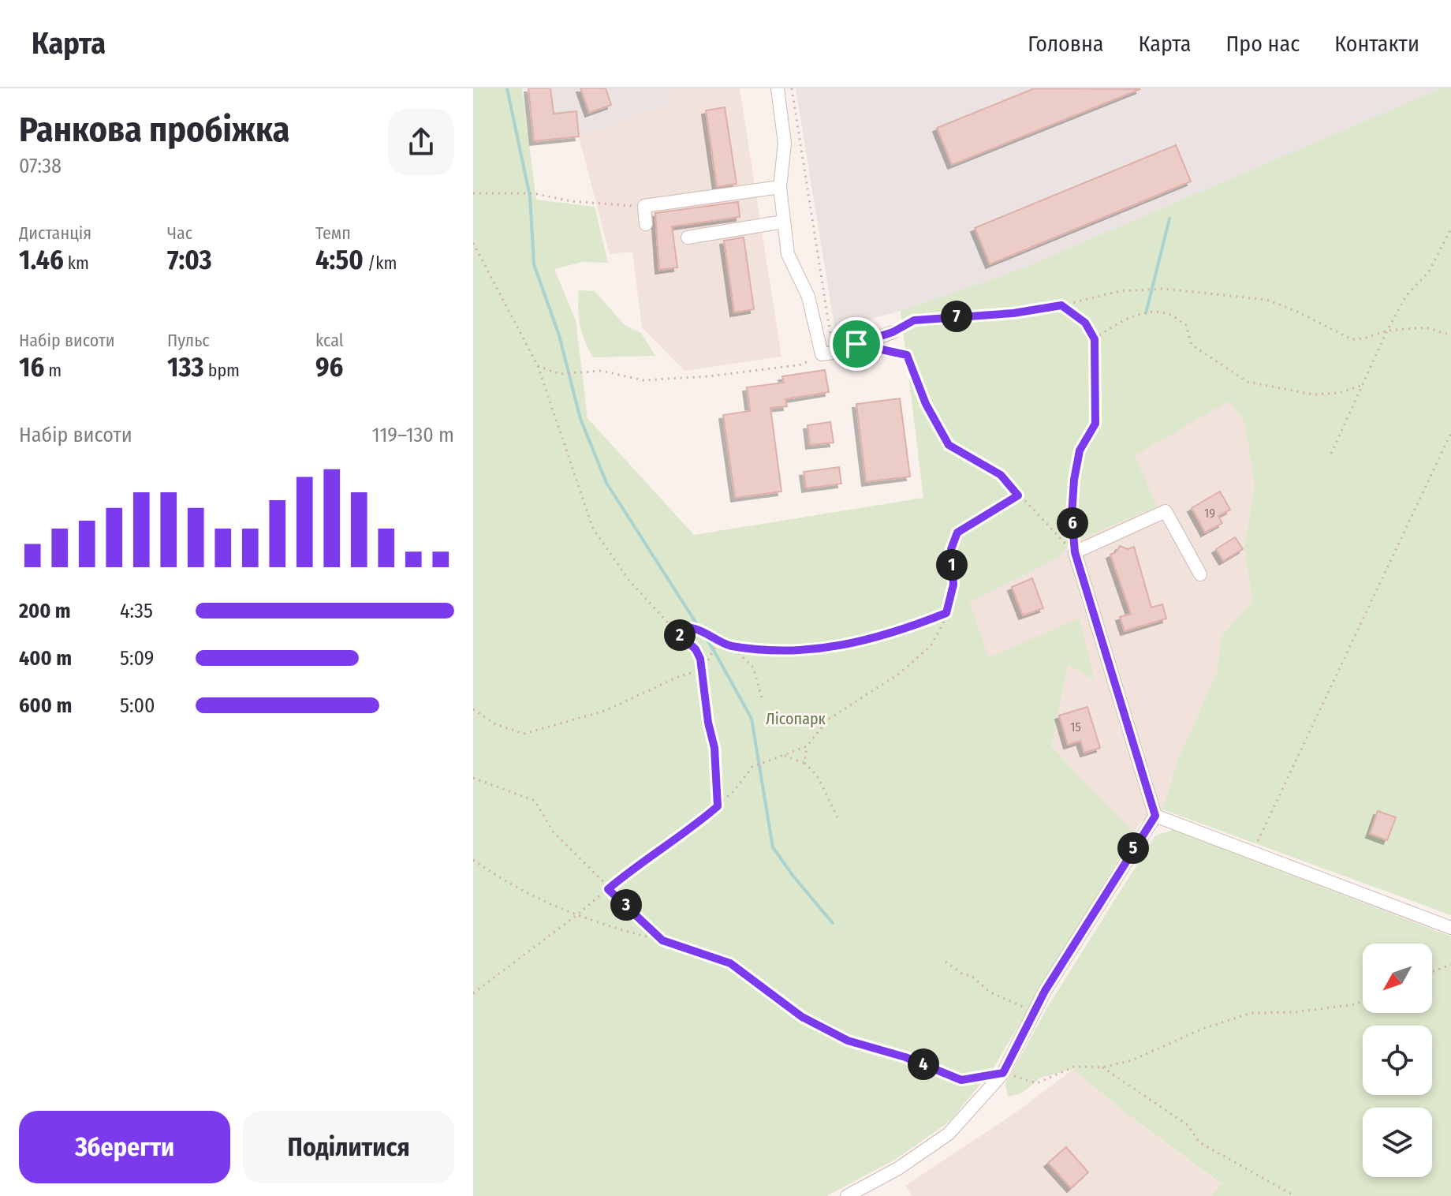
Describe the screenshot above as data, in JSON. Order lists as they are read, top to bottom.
{
  "parks": ["Лісопарк"],
  "house_numbers": ["19", "15"],
  "north": "bottom left",
  "page": {
    "header": "Карта",
    "nav": [
      "Головна",
      "Карта",
      "Про нас",
      "Контакти"
    ],
    "heading": ["Ранкова пробіжка", "07:38"],
    "stats": [
      ["Дистанція", "1.46 km"],
      ["Час", "7:03"],
      ["Темп", "4:50 /km"],
      ["Набір висоти", "16 m"],
      ["Пульс", "133 bpm"],
      ["kcal", "96"]
    ],
    "pins": [
      "7",
      "6",
      "1",
      "2",
      "5",
      "3",
      "4"
    ],
    "chart": ["Набір висоти", "119–130 m"],
    "list": [
      {
        "name": "200 m",
        "note": "4:35"
      },
      {
        "name": "400 m",
        "note": "5:09"
      },
      {
        "name": "600 m",
        "note": "5:00"
      }
    ],
    "buttons": ["Зберегти", "Поділитися"]
  }
}
